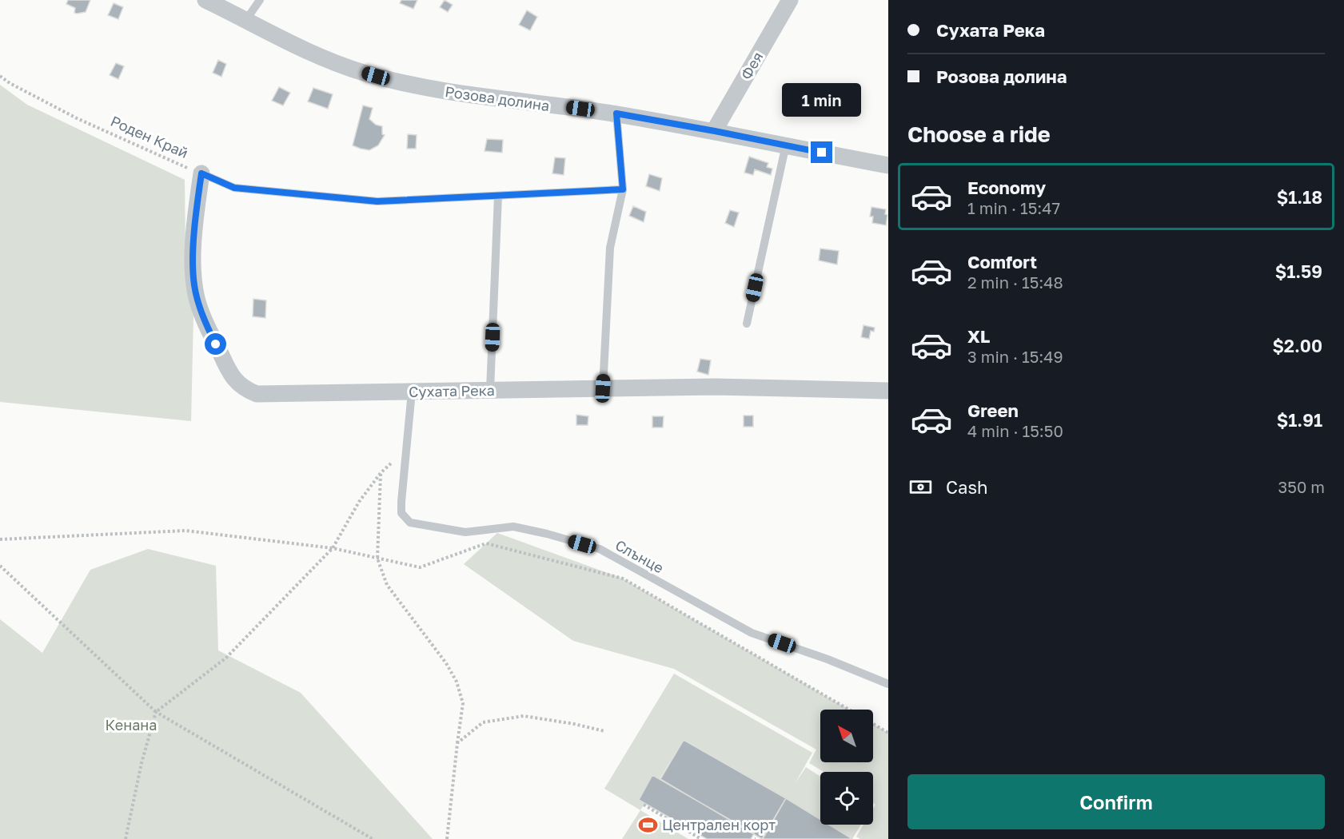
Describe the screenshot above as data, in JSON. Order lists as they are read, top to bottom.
{
  "streets": {
    "street": ["Фея", "Розова долина", "Сухата Река"],
    "lane": ["Роден Край", "Слънце"]
  },
  "crossings": [
    ["Фея", "Розова долина"],
    ["Роден Край", "Сухата Река"],
    ["Сухата Река", "Слънце"]
  ],
  "parks": ["Кенана"],
  "places": {
    "sports": ["Централен корт"]
  },
  "north": "top left",
  "page": {
    "banner": ["Сухата Река", "Розова долина"],
    "bubble": "1 min",
    "heading": "Choose a ride",
    "list": [
      {
        "name": "Economy",
        "note": "1 min · 15:47",
        "value": "$1.18"
      },
      {
        "name": "Comfort",
        "note": "2 min · 15:48",
        "value": "$1.59"
      },
      {
        "name": "XL",
        "note": "3 min · 15:49",
        "value": "$2.00"
      },
      {
        "name": "Green",
        "note": "4 min · 15:50",
        "value": "$1.91"
      }
    ],
    "pay": ["Cash", "350 m"],
    "buttons": "Confirm"
  }
}
